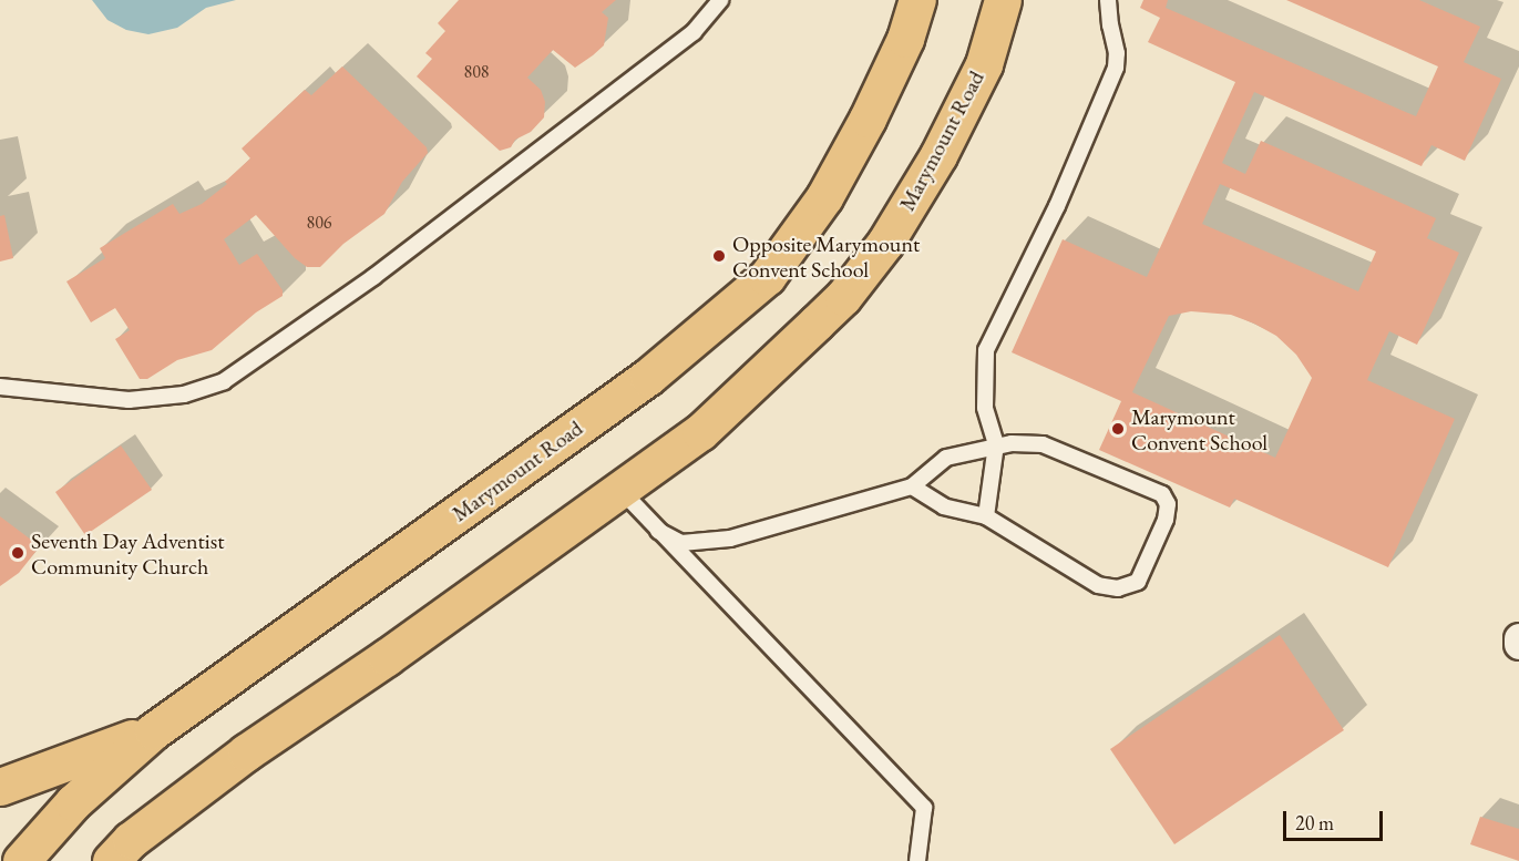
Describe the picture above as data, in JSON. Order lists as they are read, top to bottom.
{
  "streets": {
    "main road": ["Marymount Road"]
  },
  "places": ["Opposite Marymount Convent School", "Marymount Convent School", "Seventh Day Adventist Community Church"],
  "house_numbers": ["808", "806"],
  "scale_bar": "20 m"
}
